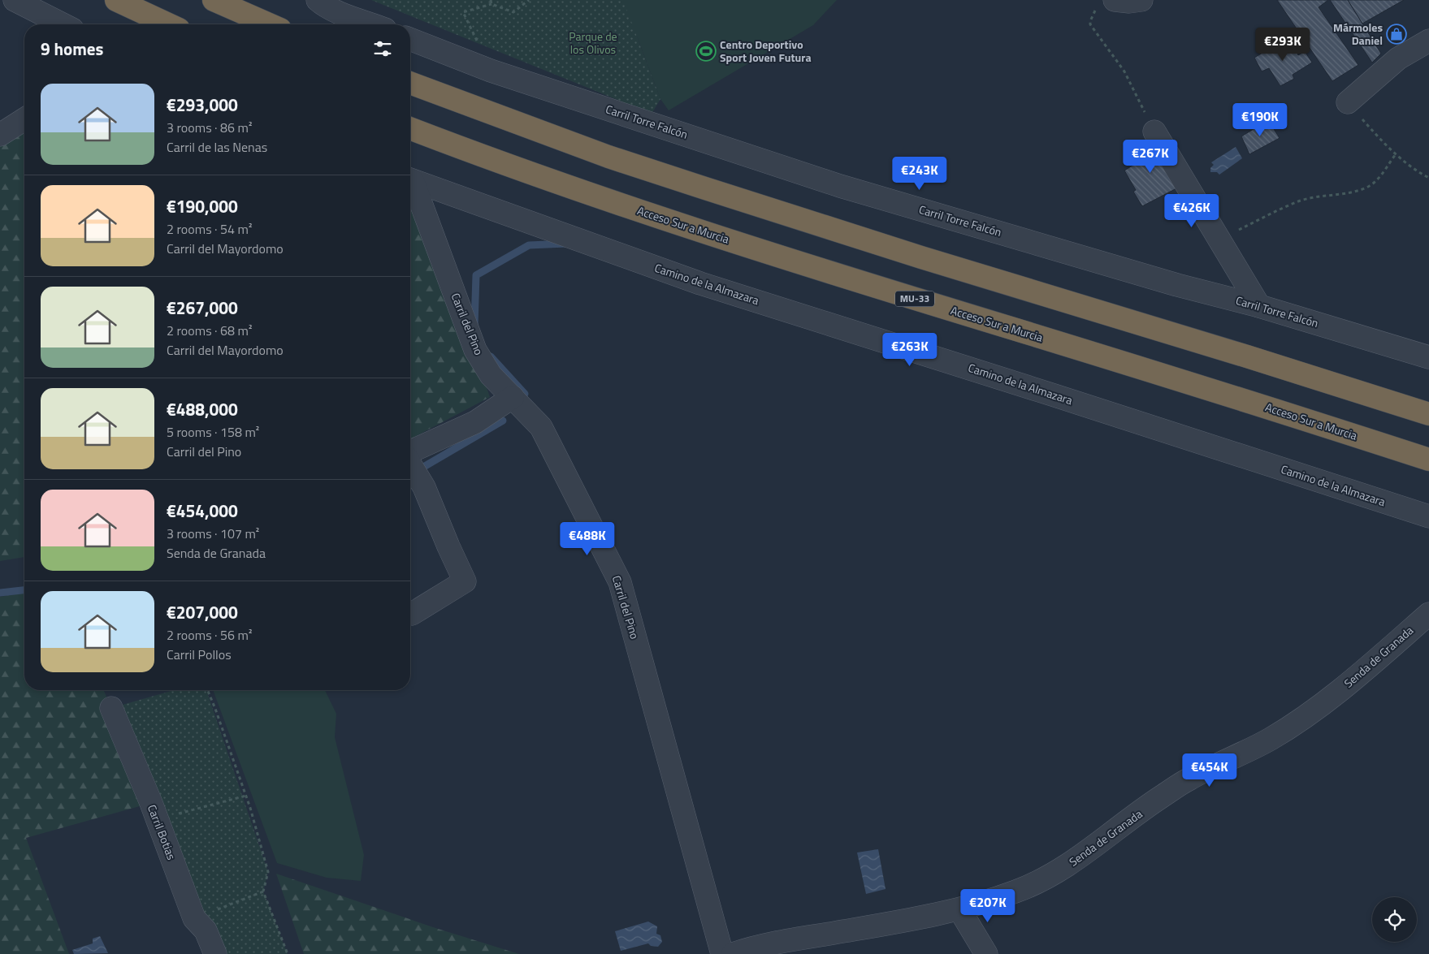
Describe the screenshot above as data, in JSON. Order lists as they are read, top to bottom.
{
  "streets": {
    "highway": ["Acceso Sur a Murcia", "MU-33"],
    "street": [
      "Carril Torre Falcón",
      "Camino de la Almazara",
      "Carril del Pino",
      "Senda de Granada",
      "Carril Botias"
    ]
  },
  "parks": ["Parque de los Olivos"],
  "places": {
    "shop": ["Mármoles Daniel"],
    "sports": ["Centro Deportivo Sport Joven Futura"]
  },
  "page": {
    "heading": "9 homes",
    "price": [
      "€293K",
      "€190K",
      "€267K",
      "€243K",
      "€426K",
      "€263K",
      "€488K",
      "€454K",
      "€207K"
    ],
    "list": [
      {
        "name": "€293,000",
        "note": "3 rooms · 86 m² · Carril de las Nenas"
      },
      {
        "name": "€190,000",
        "note": "2 rooms · 54 m² · Carril del Mayordomo"
      },
      {
        "name": "€267,000",
        "note": "2 rooms · 68 m² · Carril del Mayordomo"
      },
      {
        "name": "€488,000",
        "note": "5 rooms · 158 m² · Carril del Pino"
      },
      {
        "name": "€454,000",
        "note": "3 rooms · 107 m² · Senda de Granada"
      },
      {
        "name": "€207,000",
        "note": "2 rooms · 56 m² · Carril Pollos"
      }
    ]
  }
}
